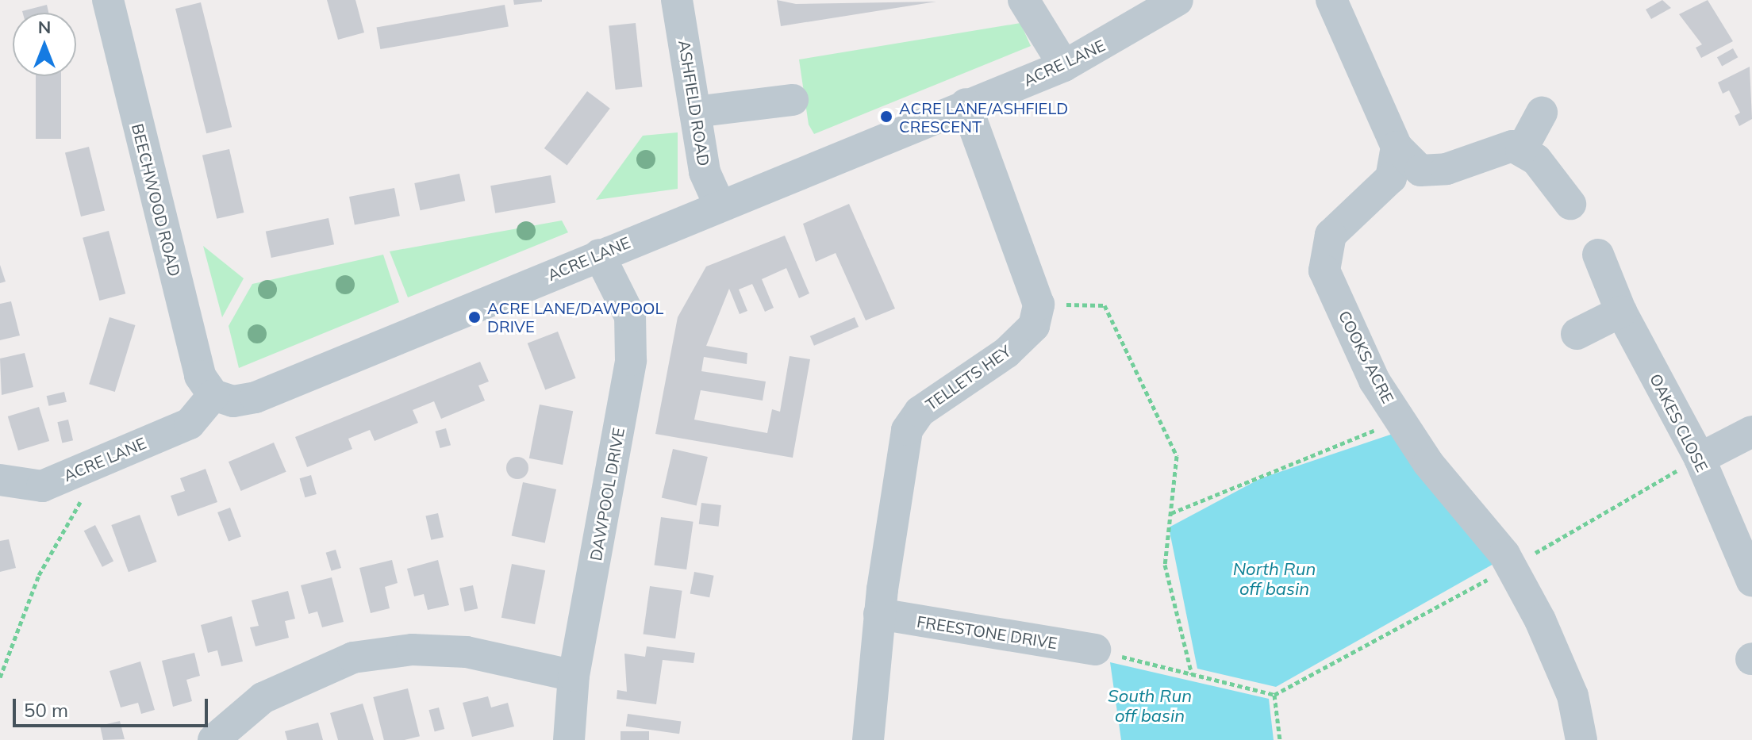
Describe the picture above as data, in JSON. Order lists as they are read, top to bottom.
{
  "streets": {
    "street": [
      "ACRE LANE",
      "ASHFIELD ROAD",
      "BEECHWOOD ROAD",
      "COOKS ACRE",
      "TELLETS HEY",
      "OAKES CLOSE",
      "DAWPOOL DRIVE",
      "FREESTONE DRIVE"
    ]
  },
  "crossings": [
    ["ACRE LANE", "ASHFIELD ROAD"],
    ["ACRE LANE", "BEECHWOOD ROAD"],
    ["ACRE LANE", "DAWPOOL DRIVE"],
    ["TELLETS HEY", "FREESTONE DRIVE"]
  ],
  "water": ["North Run off basin", "South Run off basin"],
  "places": ["ACRE LANE/ASHFIELD CRESCENT", "ACRE LANE/DAWPOOL DRIVE"],
  "scale_bar": "50 m",
  "north": "top"
}
